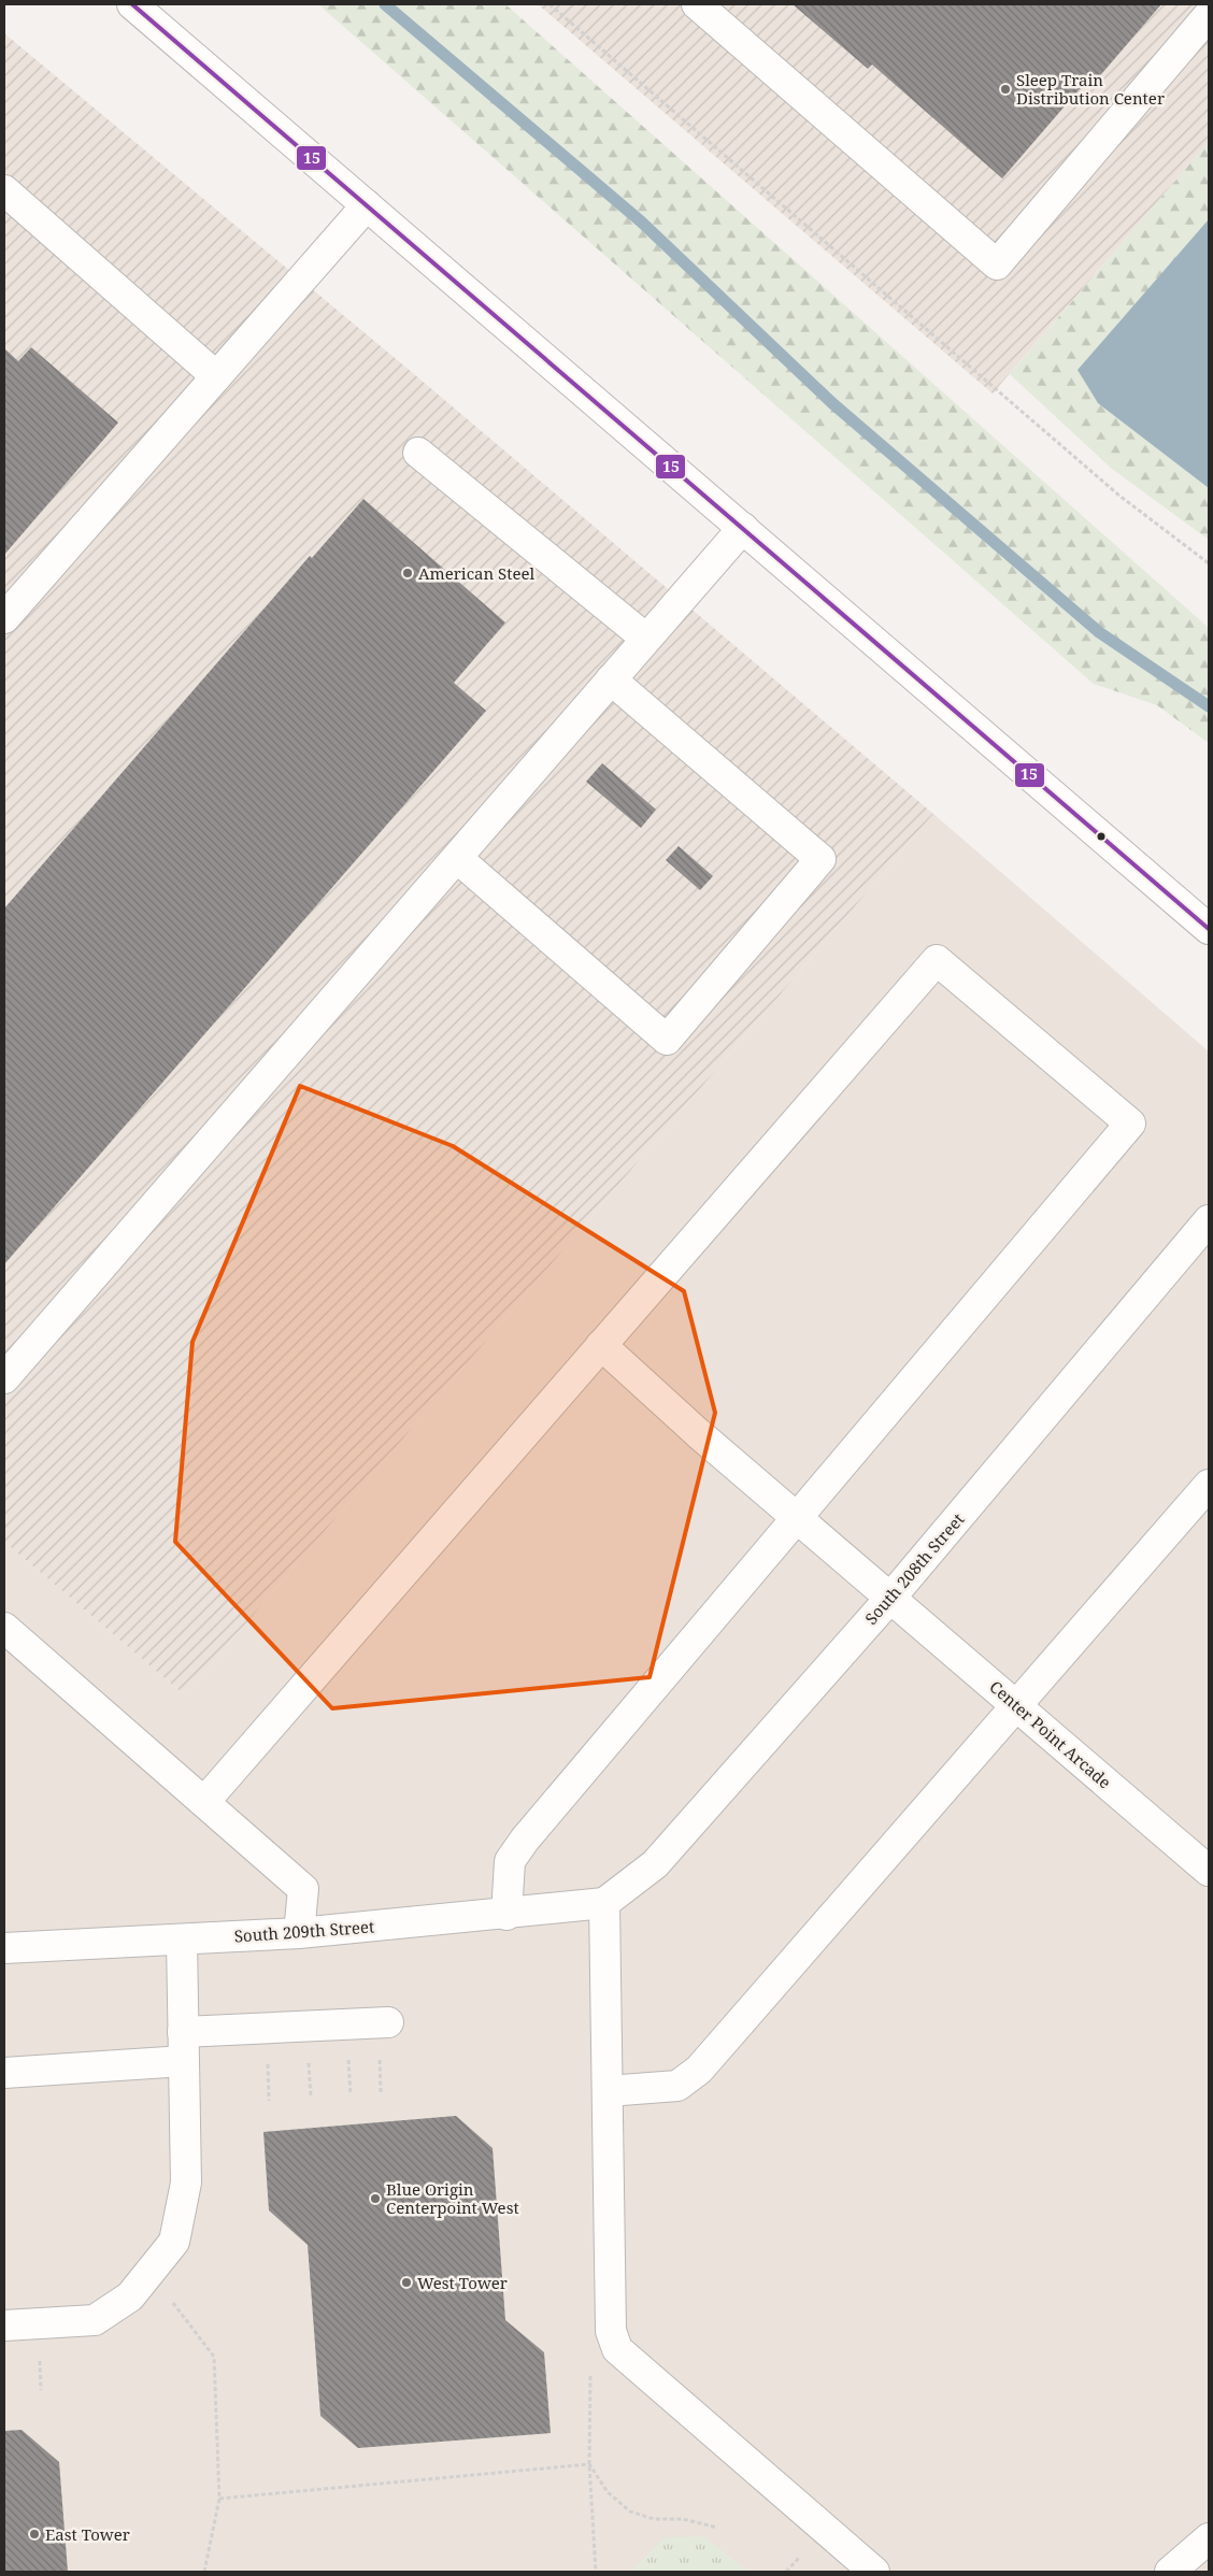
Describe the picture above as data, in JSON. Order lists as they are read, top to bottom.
{
  "streets": {
    "street": ["South 208th Street", "Center Point Arcade", "South 209th Street"]
  },
  "crossings": [
    ["South 208th Street", "Center Point Arcade"],
    ["South 208th Street", "South 209th Street"]
  ],
  "places": [
    "Sleep Train Distribution Center",
    "American Steel",
    "Blue Origin Centerpoint West",
    "West Tower",
    "East Tower"
  ],
  "lines": ["transit line 15"]
}
